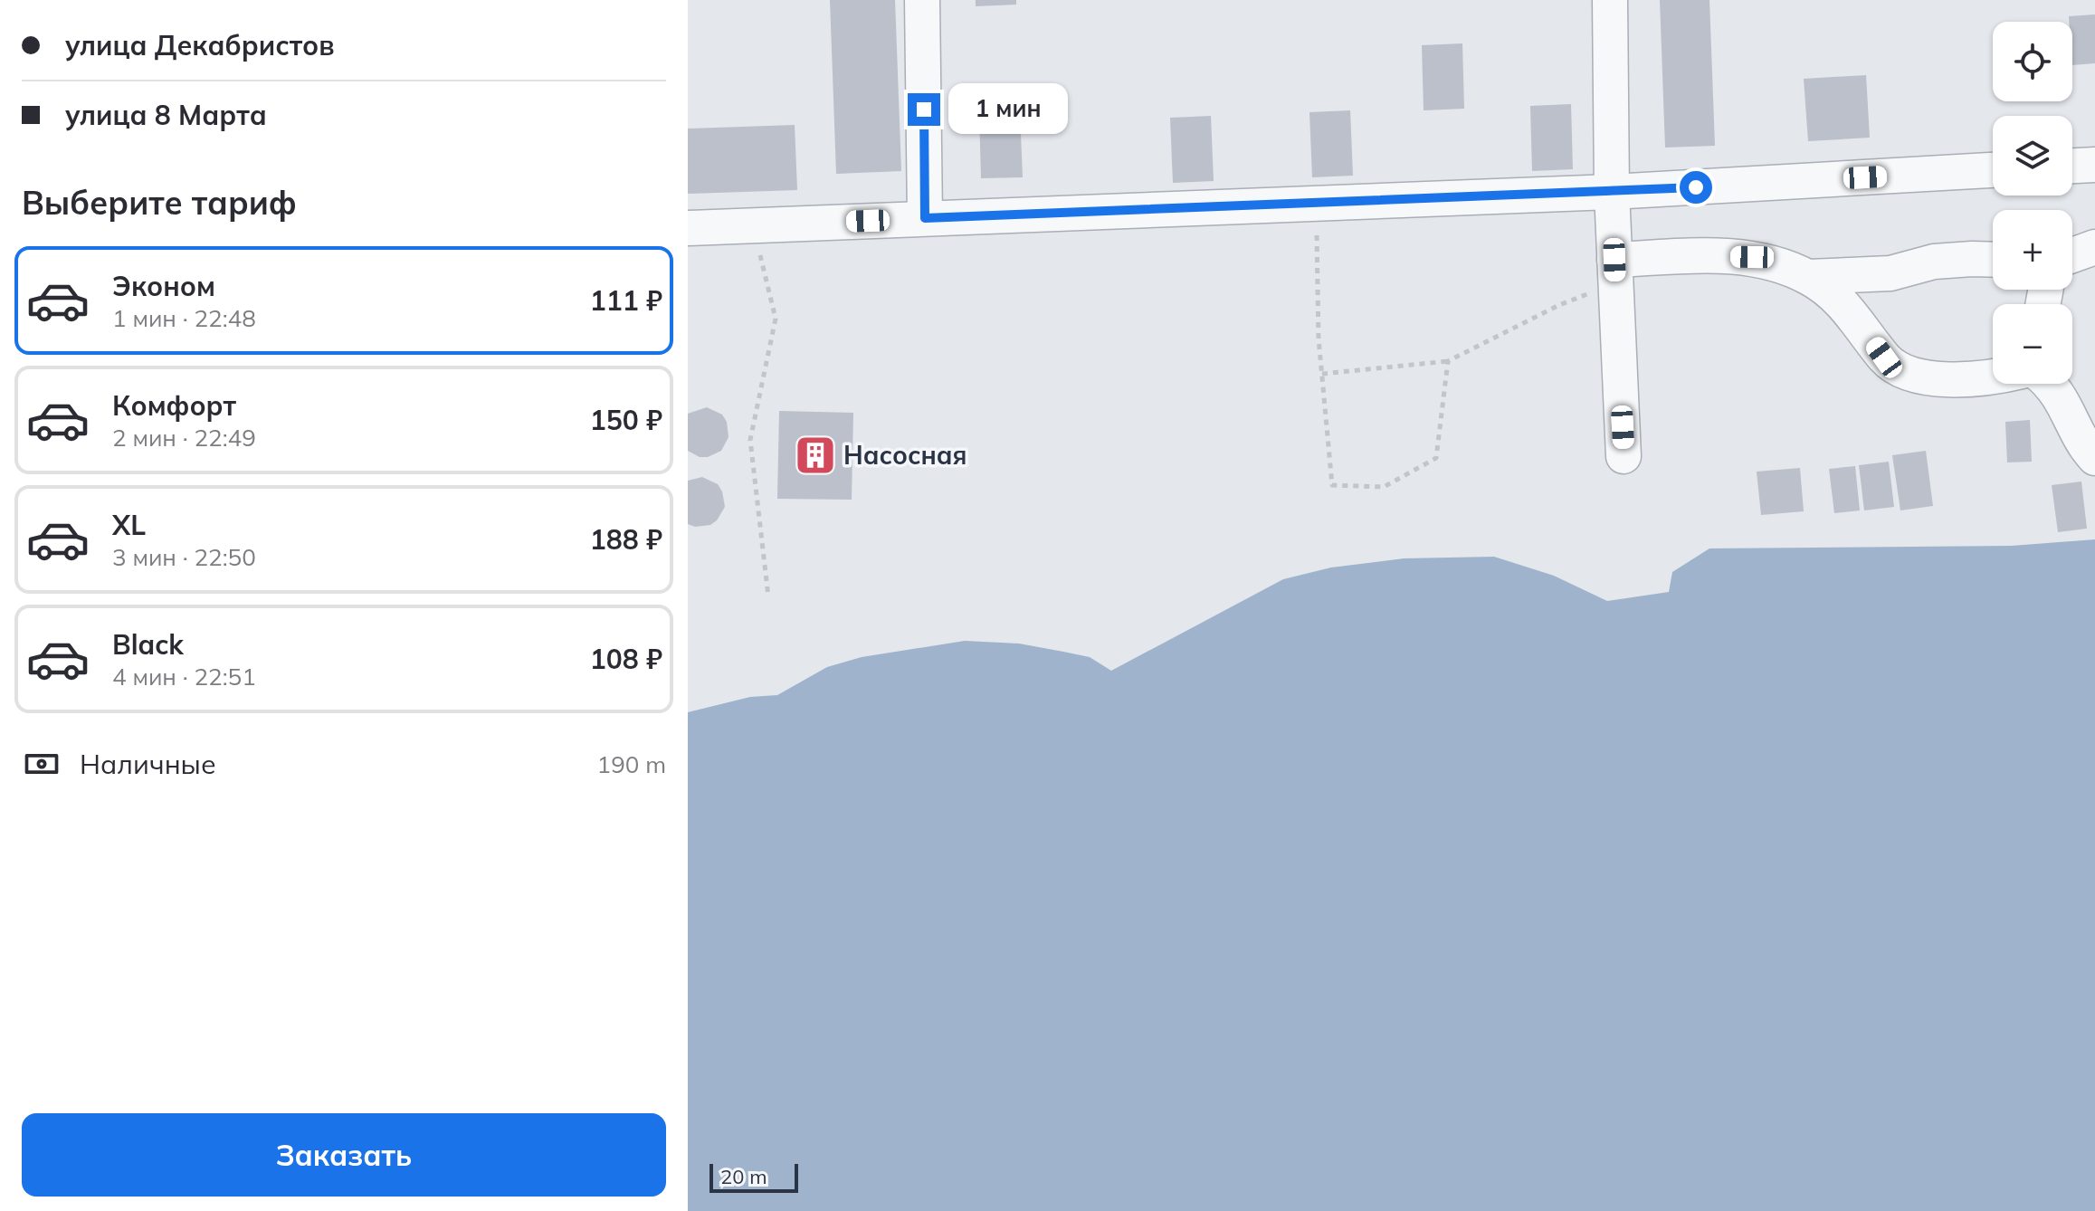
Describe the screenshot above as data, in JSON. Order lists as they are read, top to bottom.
{
  "places": {
    "building": ["Насосная"]
  },
  "scale_bar": "20 m",
  "page": {
    "banner": ["улица Декабристов", "улица 8 Марта"],
    "map_buttons": ["+", "−"],
    "bubble": "1 мин",
    "heading": "Выберите тариф",
    "list": [
      {
        "name": "Эконом",
        "note": "1 мин · 22:48",
        "value": "111 ₽"
      },
      {
        "name": "Комфорт",
        "note": "2 мин · 22:49",
        "value": "150 ₽"
      },
      {
        "name": "XL",
        "note": "3 мин · 22:50",
        "value": "188 ₽"
      },
      {
        "name": "Black",
        "note": "4 мин · 22:51",
        "value": "108 ₽"
      }
    ],
    "pay": ["Наличные", "190 m"],
    "buttons": "Заказать",
    "scale": "20 m"
  }
}
